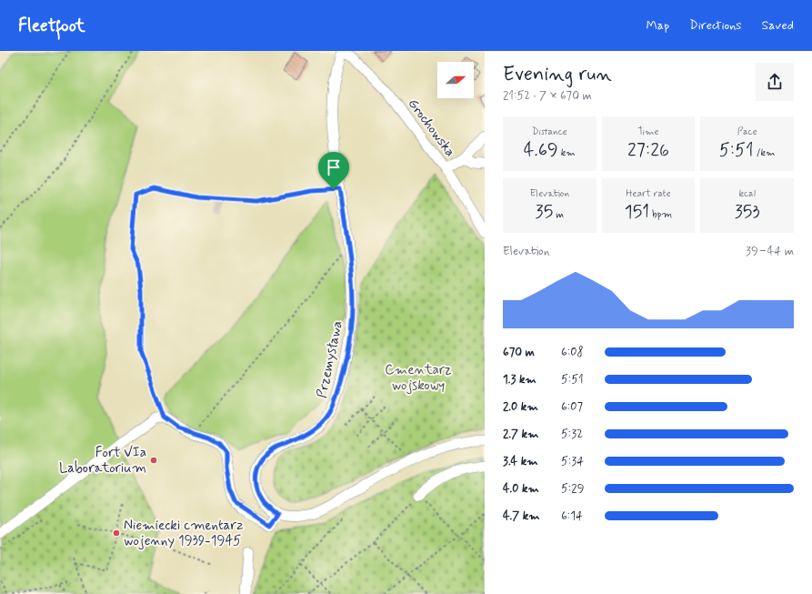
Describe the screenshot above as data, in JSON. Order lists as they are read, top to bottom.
{
  "streets": {
    "street": ["Grochowska", "Przemysława"]
  },
  "crossings": [
    ["Grochowska", "Przemysława"]
  ],
  "parks": ["Cmentarz wojskowy"],
  "places": ["Fort VIa Laboratorium", "Niemiecki cmentarz wojenny 1939-1945"],
  "north": "right",
  "page": {
    "header": "Fleetfoot",
    "nav": ["Map", "Directions", "Saved"],
    "heading": ["Evening run", "21:52 · 7 × 670 m"],
    "stats": [
      ["Distance", "4.69 km"],
      ["Time", "27:26"],
      ["Pace", "5:51 /km"],
      ["Elevation", "35 m"],
      ["Heart rate", "151 bpm"],
      ["kcal", "353"]
    ],
    "chart": ["Elevation", "39–44 m"],
    "list": [
      {
        "name": "670 m",
        "note": "6:08"
      },
      {
        "name": "1.3 km",
        "note": "5:51"
      },
      {
        "name": "2.0 km",
        "note": "6:07"
      },
      {
        "name": "2.7 km",
        "note": "5:32"
      },
      {
        "name": "3.4 km",
        "note": "5:34"
      },
      {
        "name": "4.0 km",
        "note": "5:29"
      },
      {
        "name": "4.7 km",
        "note": "6:14"
      }
    ]
  }
}
